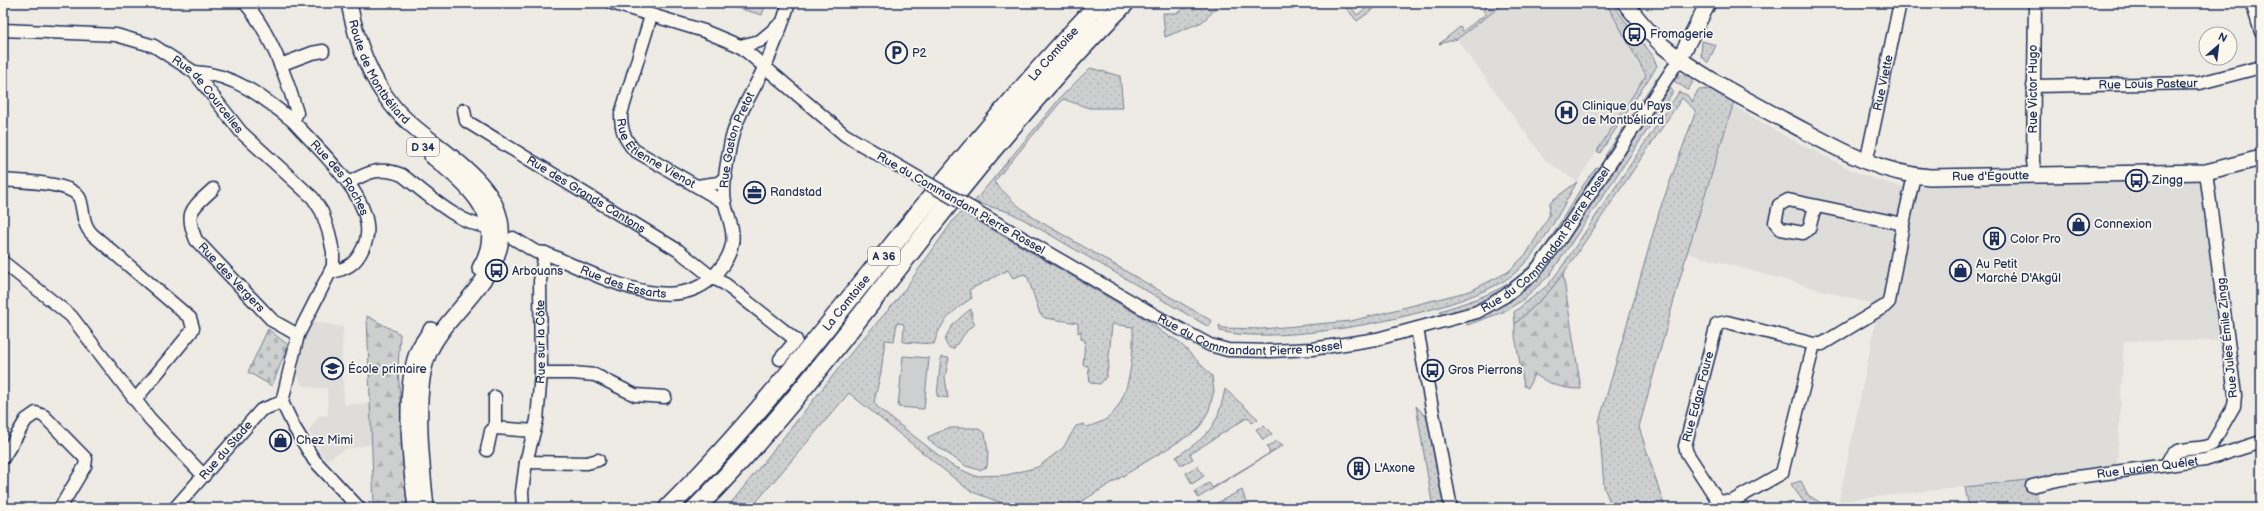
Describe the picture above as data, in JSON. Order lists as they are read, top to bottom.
{
  "streets": {
    "highway": ["La Comtoise", "A 36"],
    "main road": ["Route de Montbéliard", "D 34", "Rue d'Égoutte"],
    "street": [
      "Rue Viette",
      "Rue Louis Pasteur",
      "Rue Victor Hugo",
      "Rue de Courcelles",
      "Rue Gaston Pretot",
      "Rue Étienne Vienot",
      "Rue des Roches",
      "Rue des Grands Cantons",
      "Rue du Commandant Pierre Rossel",
      "Rue des Vergers",
      "Rue des Essarts",
      "Rue Jules Émile Zingg",
      "Rue sur la Côte",
      "Rue Edgar Faure",
      "Rue du Stade",
      "Rue Lucien Quélet"
    ]
  },
  "crossings": [
    ["Rue Viette", "Rue d'Égoutte"],
    ["Rue Louis Pasteur", "Rue Victor Hugo"],
    ["Rue Victor Hugo", "Rue d'Égoutte"],
    ["Rue de Courcelles", "Rue des Roches"],
    ["Rue Gaston Pretot", "Rue Étienne Vienot"],
    ["Rue Gaston Pretot", "Rue des Grands Cantons"],
    ["Rue Gaston Pretot", "Rue du Commandant Pierre Rossel"],
    ["Rue Gaston Pretot", "Rue des Essarts"],
    ["Rue Étienne Vienot", "Rue du Commandant Pierre Rossel"],
    ["Rue d'Égoutte", "Rue du Commandant Pierre Rossel"],
    ["Rue d'Égoutte", "Rue Jules Émile Zingg"],
    ["Rue des Grands Cantons", "Rue des Essarts"],
    ["Rue des Essarts", "Rue sur la Côte"],
    ["Rue Jules Émile Zingg", "Rue Lucien Quélet"]
  ],
  "places": {
    "bus stop": [
      "Fromagerie",
      "Zingg",
      "Arbouans",
      "Gros Pierrons"
    ],
    "parking": ["P2"],
    "hospital": ["Clinique du Pays de Montbéliard"],
    "office": ["Randstad"],
    "shop": ["Connexion", "Au Petit Marché D'Akgül", "Chez Mimi"],
    "building": ["Color Pro", "L'Axone"],
    "school or university": ["École primaire"]
  },
  "north": "top right"
}
